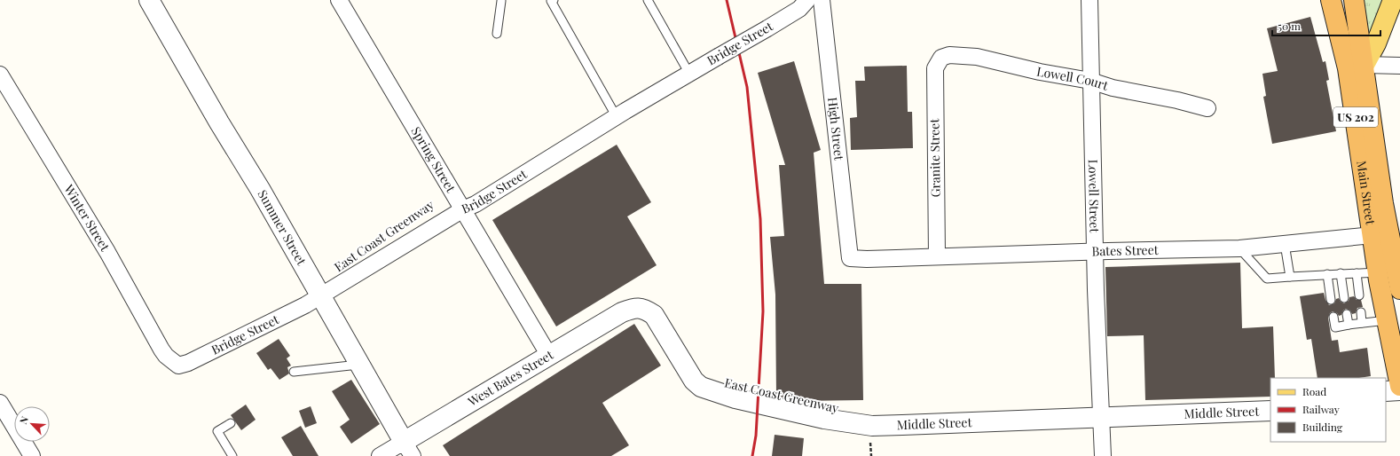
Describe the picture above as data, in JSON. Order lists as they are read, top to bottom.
{
  "streets": {
    "highway": ["US 202", "Main Street"],
    "street": [
      "Bridge Street",
      "Lowell Court",
      "High Street",
      "Granite Street",
      "Spring Street",
      "Lowell Street",
      "Winter Street",
      "Summer Street",
      "Bates Street",
      "West Bates Street",
      "Middle Street"
    ]
  },
  "crossings": [
    ["Bridge Street", "Spring Street"],
    ["Bridge Street", "Winter Street"],
    ["Bridge Street", "Summer Street"],
    ["Lowell Court", "Granite Street"],
    ["Lowell Court", "Lowell Street"],
    ["High Street", "Bates Street"],
    ["Granite Street", "Bates Street"],
    ["Spring Street", "West Bates Street"],
    ["Main Street", "Bates Street"],
    ["Lowell Street", "Bates Street"],
    ["Lowell Street", "Middle Street"],
    ["Summer Street", "West Bates Street"],
    ["West Bates Street", "Middle Street"]
  ],
  "legend": ["Road", "Railway", "Building"],
  "scale_bar": "50 m",
  "north": "top left"
}
